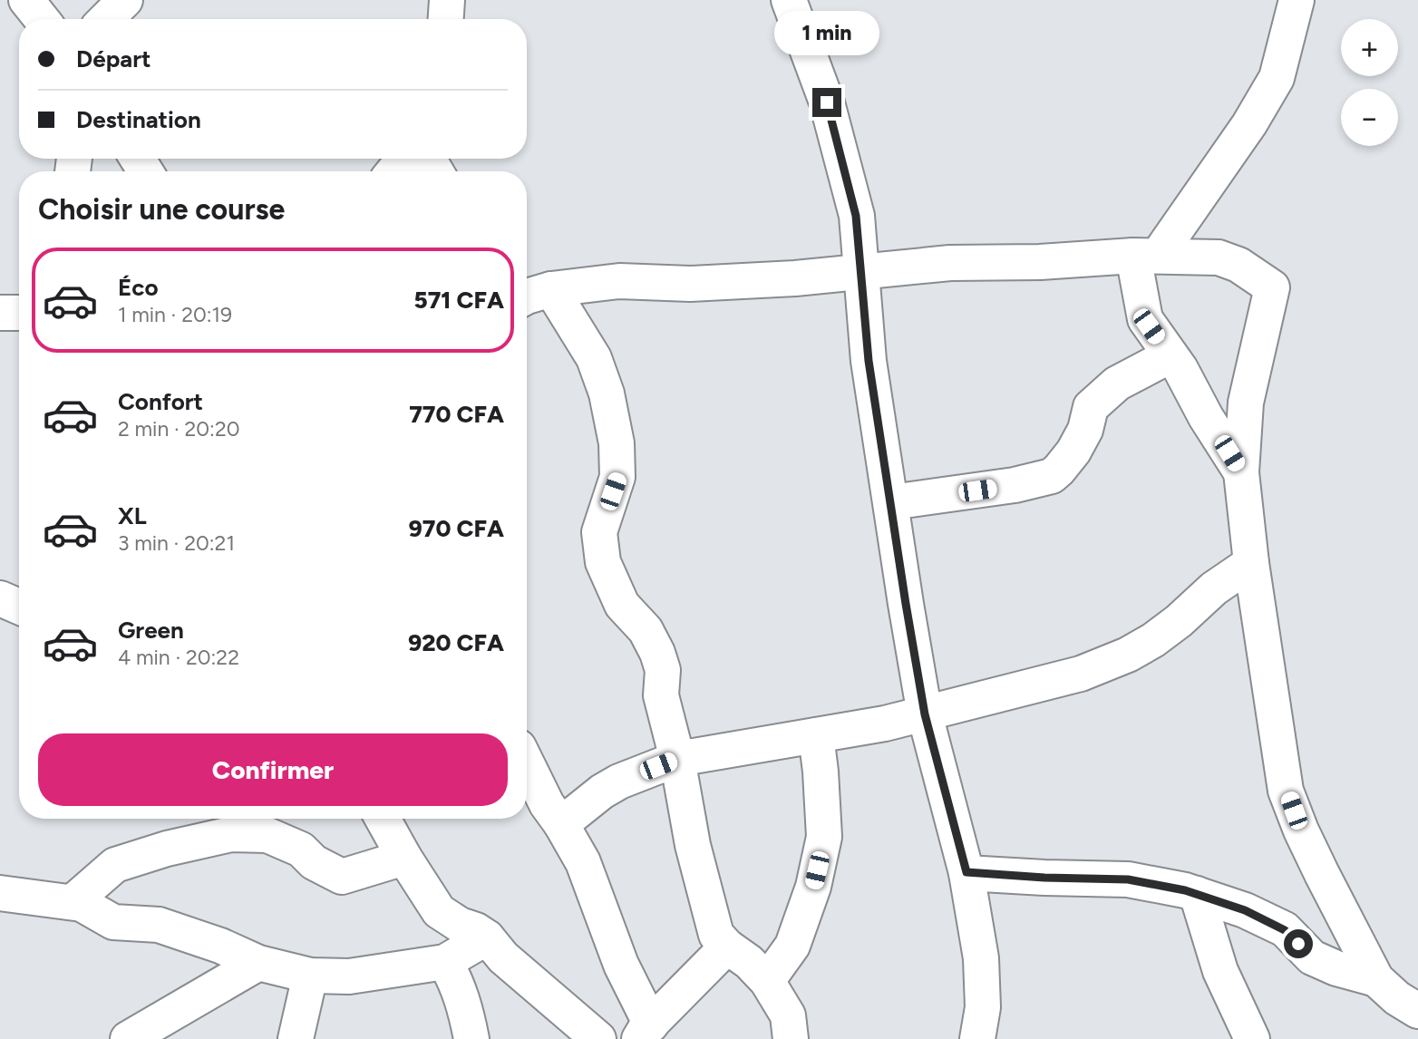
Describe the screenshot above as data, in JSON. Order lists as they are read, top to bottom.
{
  "page": {
    "bubble": "1 min",
    "map_buttons": ["+", "−"],
    "banner": ["Départ", "Destination"],
    "heading": "Choisir une course",
    "list": [
      {
        "name": "Éco",
        "note": "1 min · 20:19",
        "value": "571 CFA"
      },
      {
        "name": "Confort",
        "note": "2 min · 20:20",
        "value": "770 CFA"
      },
      {
        "name": "XL",
        "note": "3 min · 20:21",
        "value": "970 CFA"
      },
      {
        "name": "Green",
        "note": "4 min · 20:22",
        "value": "920 CFA"
      }
    ],
    "buttons": "Confirmer"
  }
}
